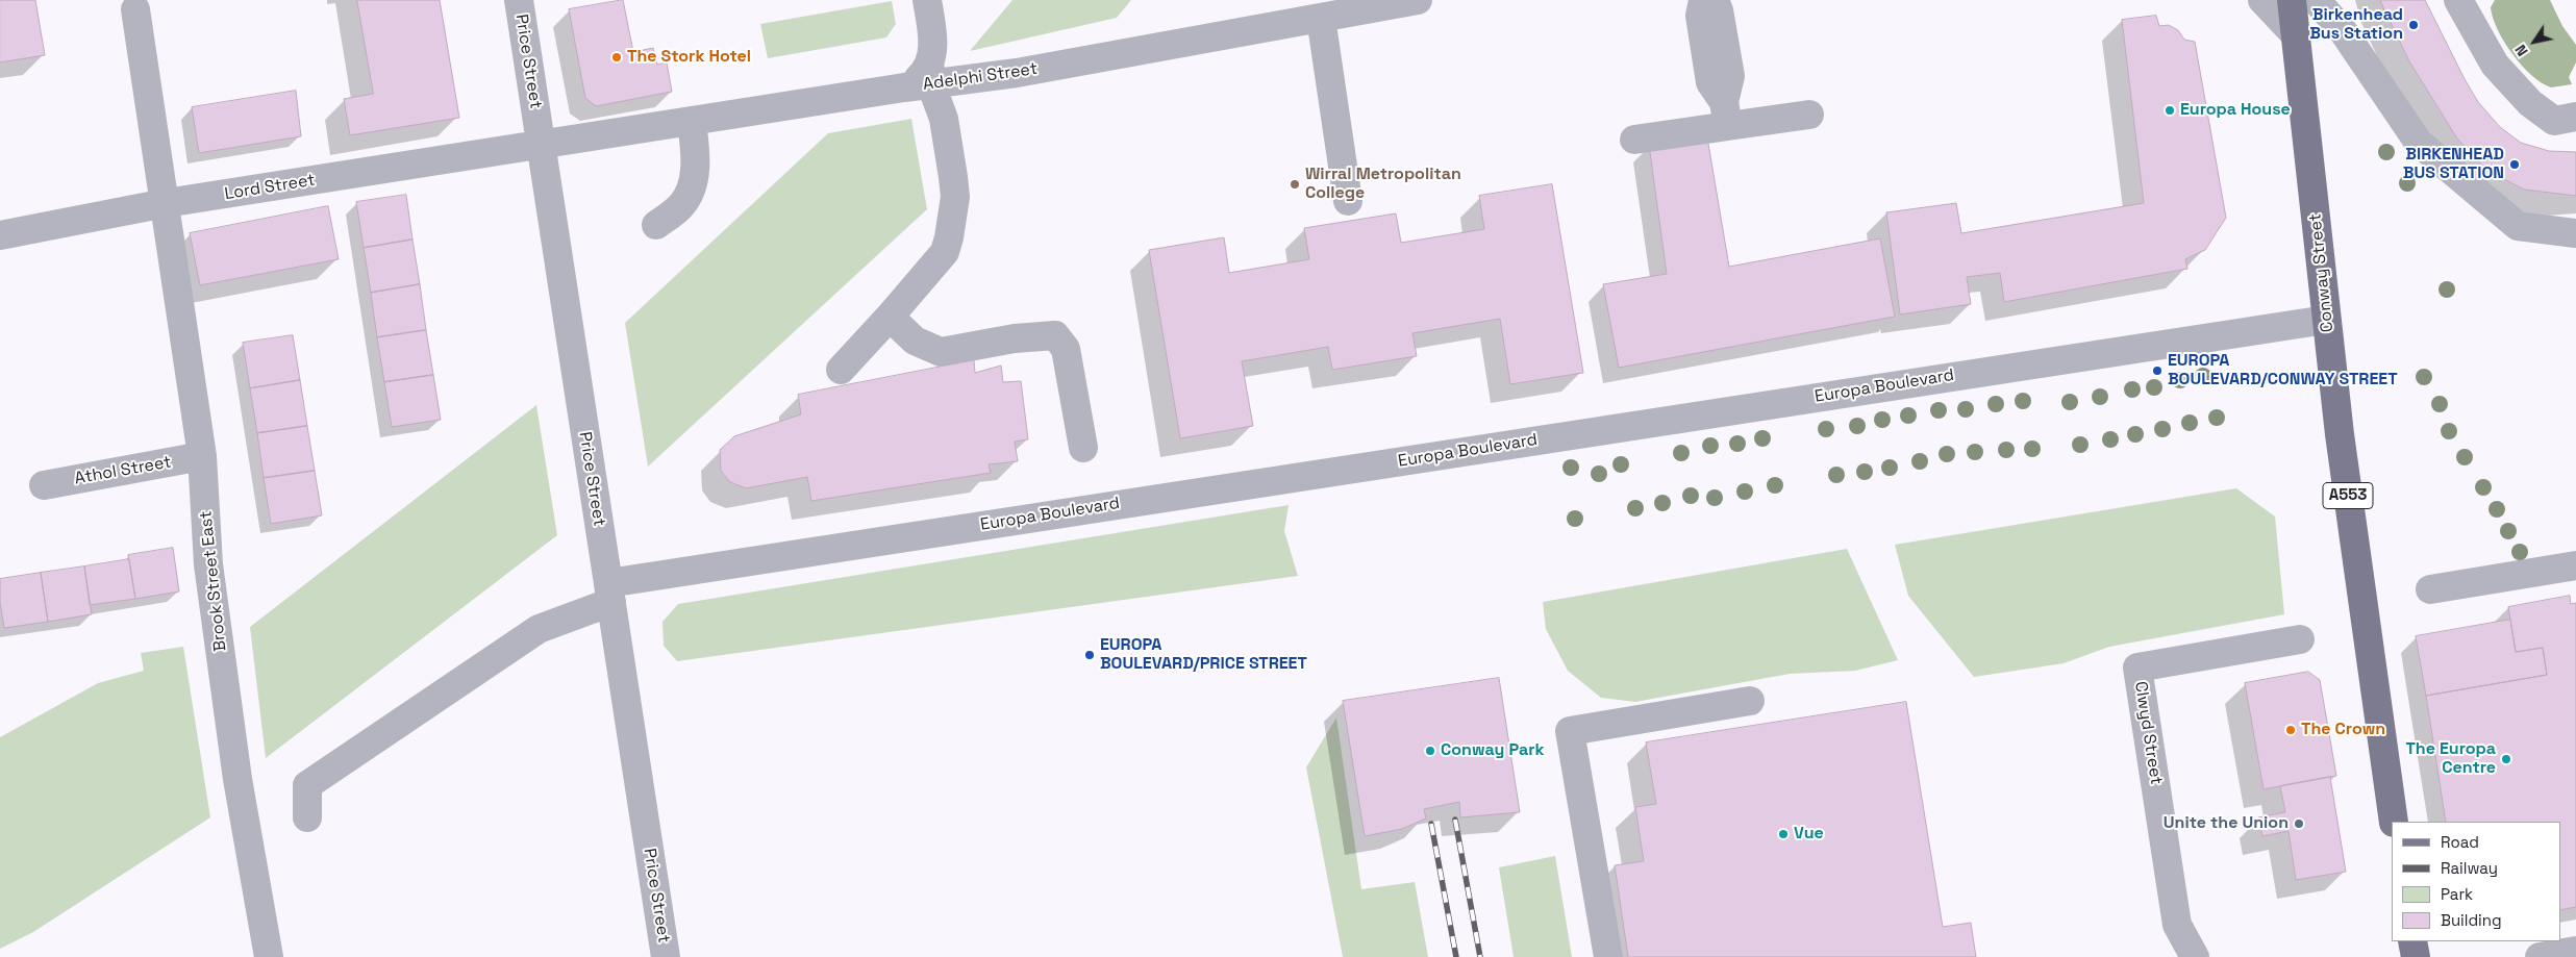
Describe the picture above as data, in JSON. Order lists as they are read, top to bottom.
{
  "streets": {
    "main road": ["Conway Street", "A553"],
    "street": [
      "Price Street",
      "Adelphi Street",
      "Lord Street",
      "Europa Boulevard",
      "Athol Street",
      "Brook Street East",
      "Clwyd Street"
    ]
  },
  "crossings": [
    ["Price Street", "Adelphi Street"],
    ["Price Street", "Lord Street"],
    ["Price Street", "Europa Boulevard"],
    ["Adelphi Street", "Lord Street"],
    ["Lord Street", "Brook Street East"],
    ["Conway Street", "Europa Boulevard"],
    ["Athol Street", "Brook Street East"]
  ],
  "places": [
    "Birkenhead Bus Station",
    "The Stork Hotel",
    "Europa House",
    "BIRKENHEAD BUS STATION",
    "Wirral Metropolitan College",
    "EUROPA BOULEVARD/CONWAY STREET",
    "EUROPA BOULEVARD/PRICE STREET",
    "The Crown",
    "Conway Park",
    "The Europa Centre",
    "Unite the Union",
    "Vue"
  ],
  "legend": [
    "Road",
    "Railway",
    "Park",
    "Building"
  ],
  "north": "bottom left"
}
